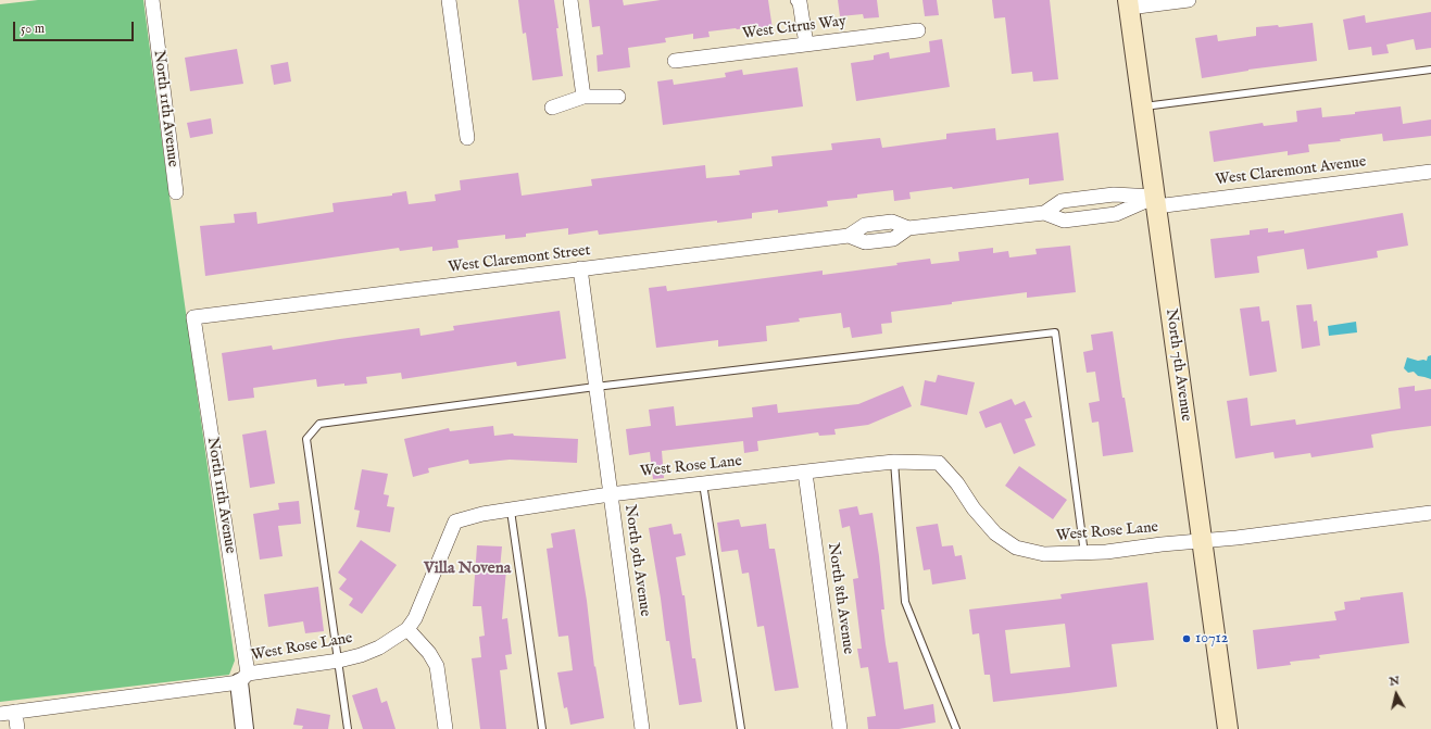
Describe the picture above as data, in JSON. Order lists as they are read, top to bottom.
{
  "streets": {
    "main road": ["North 7th Avenue"],
    "street": [
      "West Citrus Way",
      "North 11th Avenue",
      "West Claremont Avenue",
      "West Claremont Street",
      "West Rose Lane",
      "North 9th Avenue",
      "North 8th Avenue"
    ]
  },
  "crossings": [
    ["North 11th Avenue", "West Claremont Street"],
    ["North 11th Avenue", "West Rose Lane"],
    ["West Claremont Avenue", "West Claremont Street"],
    ["West Claremont Avenue", "North 7th Avenue"],
    ["West Claremont Street", "North 7th Avenue"],
    ["West Claremont Street", "North 9th Avenue"],
    ["North 7th Avenue", "West Rose Lane"],
    ["West Rose Lane", "North 9th Avenue"],
    ["West Rose Lane", "North 8th Avenue"]
  ],
  "districts": ["Villa Novena"],
  "places": ["10712"],
  "scale_bar": "50 m",
  "north": "top"
}
